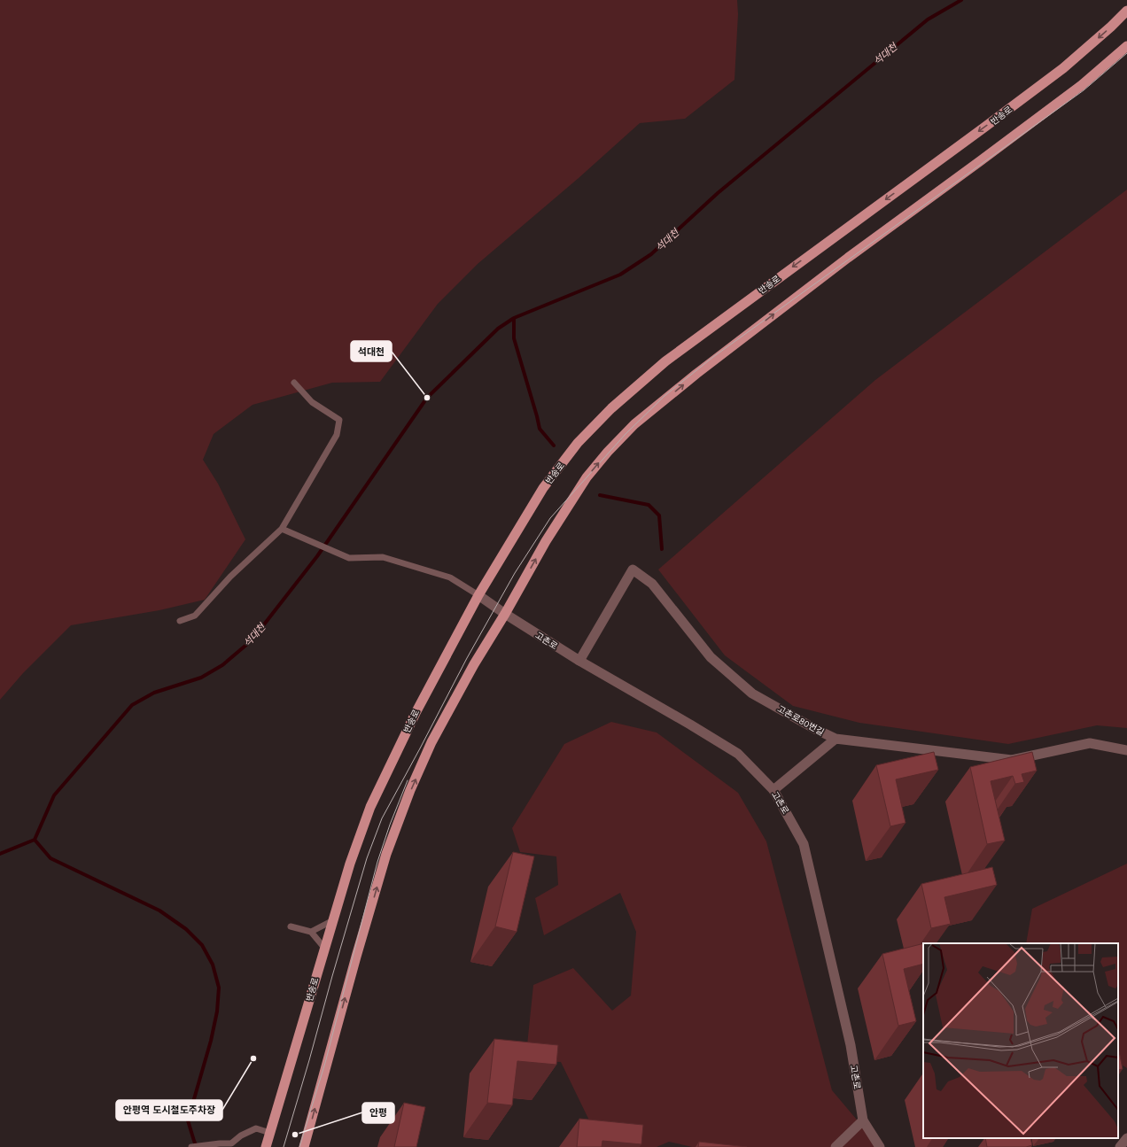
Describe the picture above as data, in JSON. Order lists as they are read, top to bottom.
{
  "streets": {
    "main road": ["반송로"],
    "street": ["고촌로", "고촌로80번길"]
  },
  "crossings": [
    ["반송로", "고촌로"],
    ["고촌로", "고촌로80번길"]
  ],
  "water": ["석대천"],
  "places": ["석대천", "안평역 도시철도주차장", "안평"]
}
